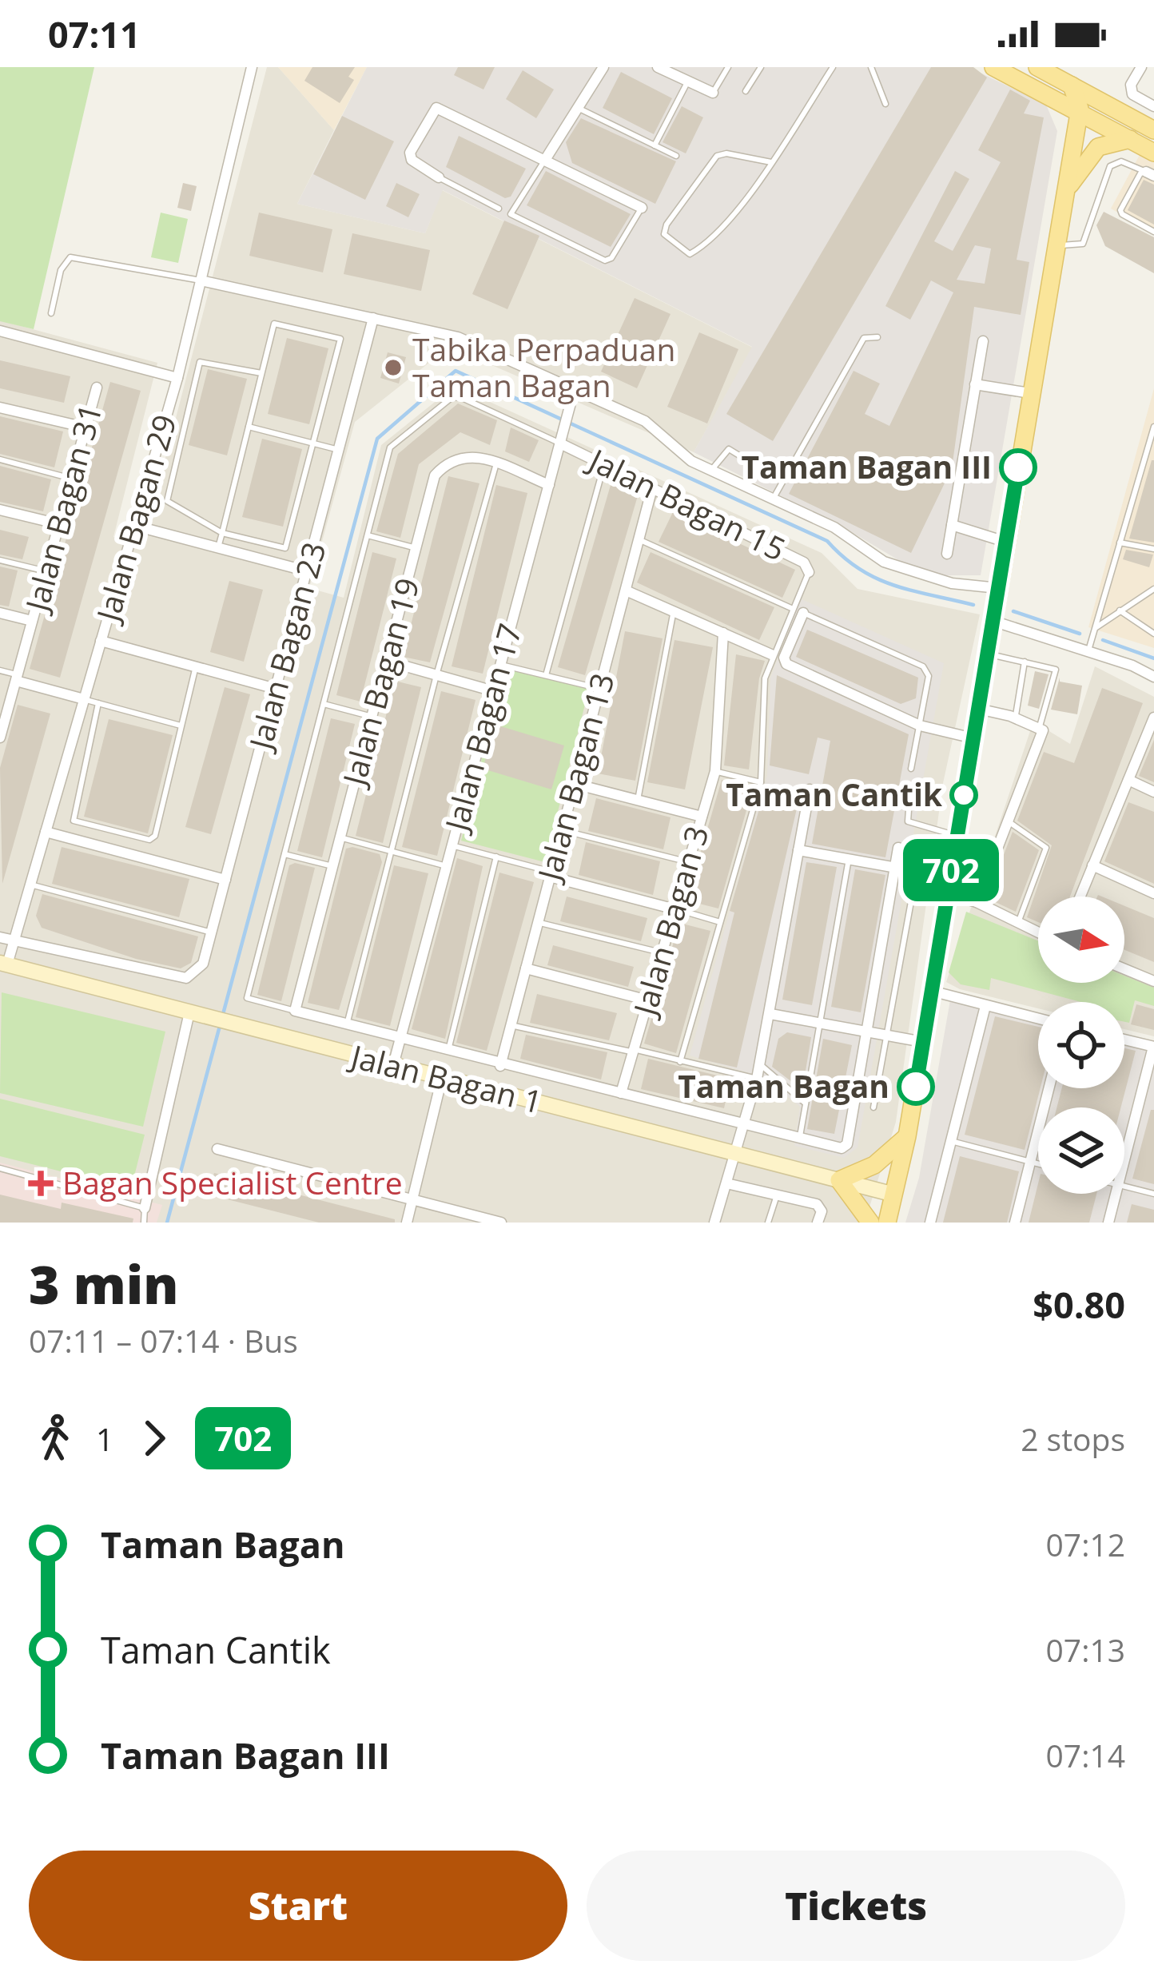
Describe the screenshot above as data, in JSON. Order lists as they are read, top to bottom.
{
  "streets": {
    "street": [
      "Jalan Bagan 15",
      "Jalan Bagan 31",
      "Jalan Bagan 29",
      "Jalan Bagan 23",
      "Jalan Bagan 19",
      "Jalan Bagan 17",
      "Jalan Bagan 13",
      "Jalan Bagan 3",
      "Jalan Bagan 1"
    ]
  },
  "crossings": [
    ["Jalan Bagan 15", "Jalan Bagan 17"],
    ["Jalan Bagan 15", "Jalan Bagan 13"],
    ["Jalan Bagan 29", "Jalan Bagan 23"],
    ["Jalan Bagan 29", "Jalan Bagan 1"],
    ["Jalan Bagan 19", "Jalan Bagan 17"],
    ["Jalan Bagan 19", "Jalan Bagan 1"],
    ["Jalan Bagan 17", "Jalan Bagan 1"],
    ["Jalan Bagan 13", "Jalan Bagan 1"],
    ["Jalan Bagan 3", "Jalan Bagan 1"]
  ],
  "places": {
    "other": [
      "Tabika Perpaduan Taman Bagan",
      "Taman Bagan III",
      "Taman Cantik",
      "Taman Bagan"
    ],
    "health": ["Bagan Specialist Centre"]
  },
  "lines": ["bus line 702"],
  "north": "right",
  "page": {
    "status": "07:11",
    "on_map": "702",
    "heading": ["3 min", "07:11 – 07:14 · Bus", "$0.80"],
    "legs": ["1", "702", "2 stops"],
    "list": [
      {
        "name": "Taman Bagan",
        "value": "07:12"
      },
      {
        "name": "Taman Cantik",
        "value": "07:13"
      },
      {
        "name": "Taman Bagan III",
        "value": "07:14"
      }
    ],
    "buttons": ["Start", "Tickets"]
  }
}
